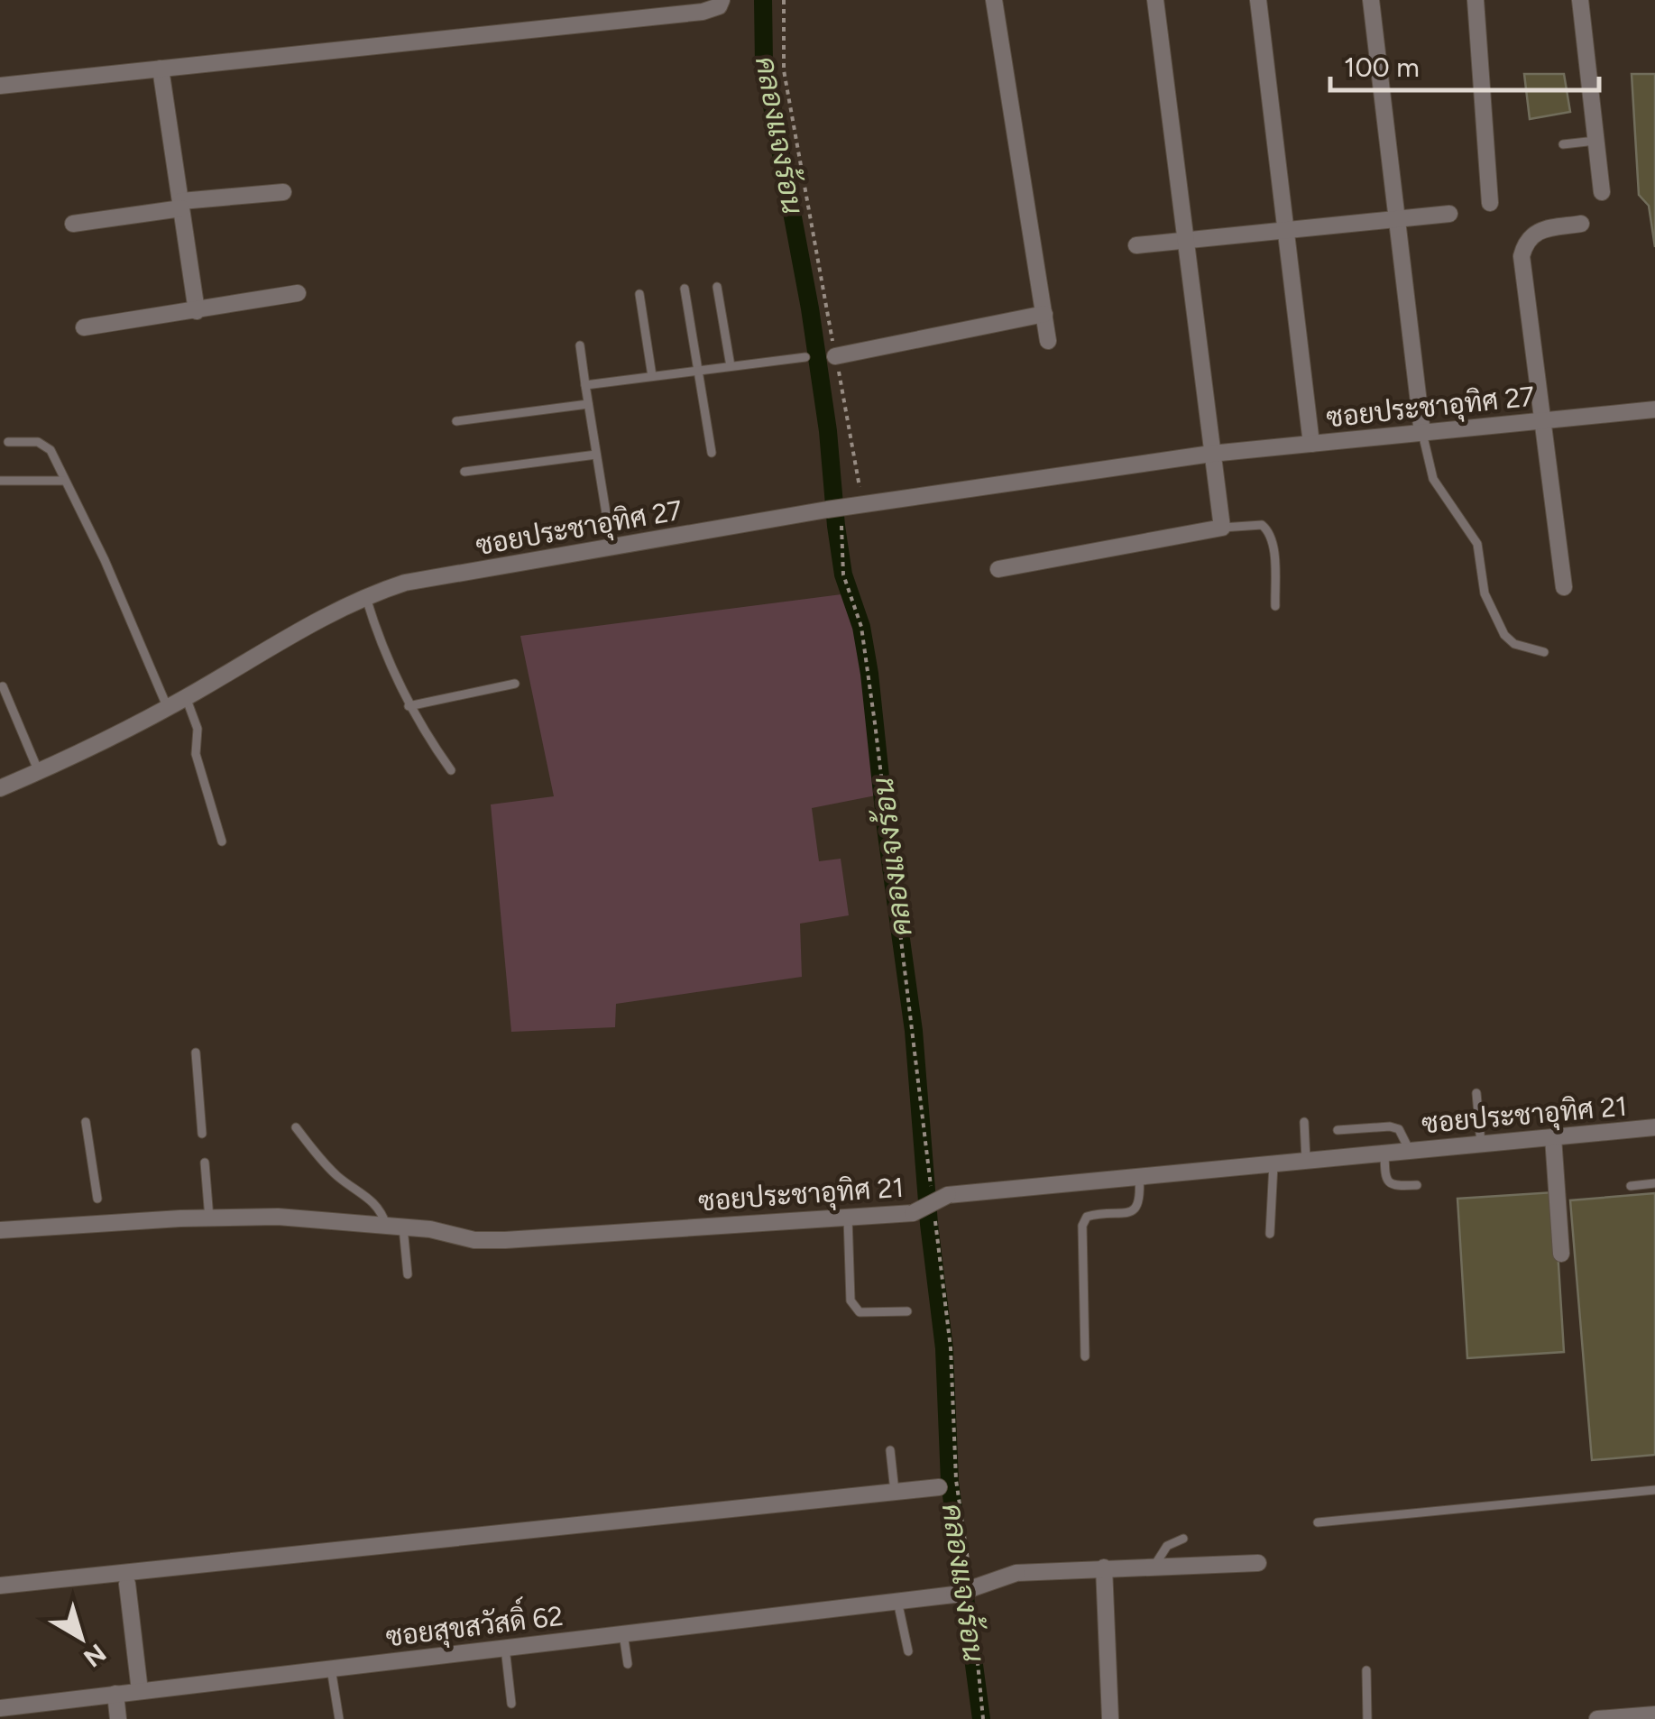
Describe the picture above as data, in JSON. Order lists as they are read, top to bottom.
{
  "streets": {
    "street": ["ซอยประชาอุทิศ 27", "ซอยประชาอุทิศ 21", "ซอยสุขสวัสดิ์ 62"]
  },
  "water": ["คลองแจงร้อน"],
  "scale_bar": "100 m",
  "north": "bottom right"
}
